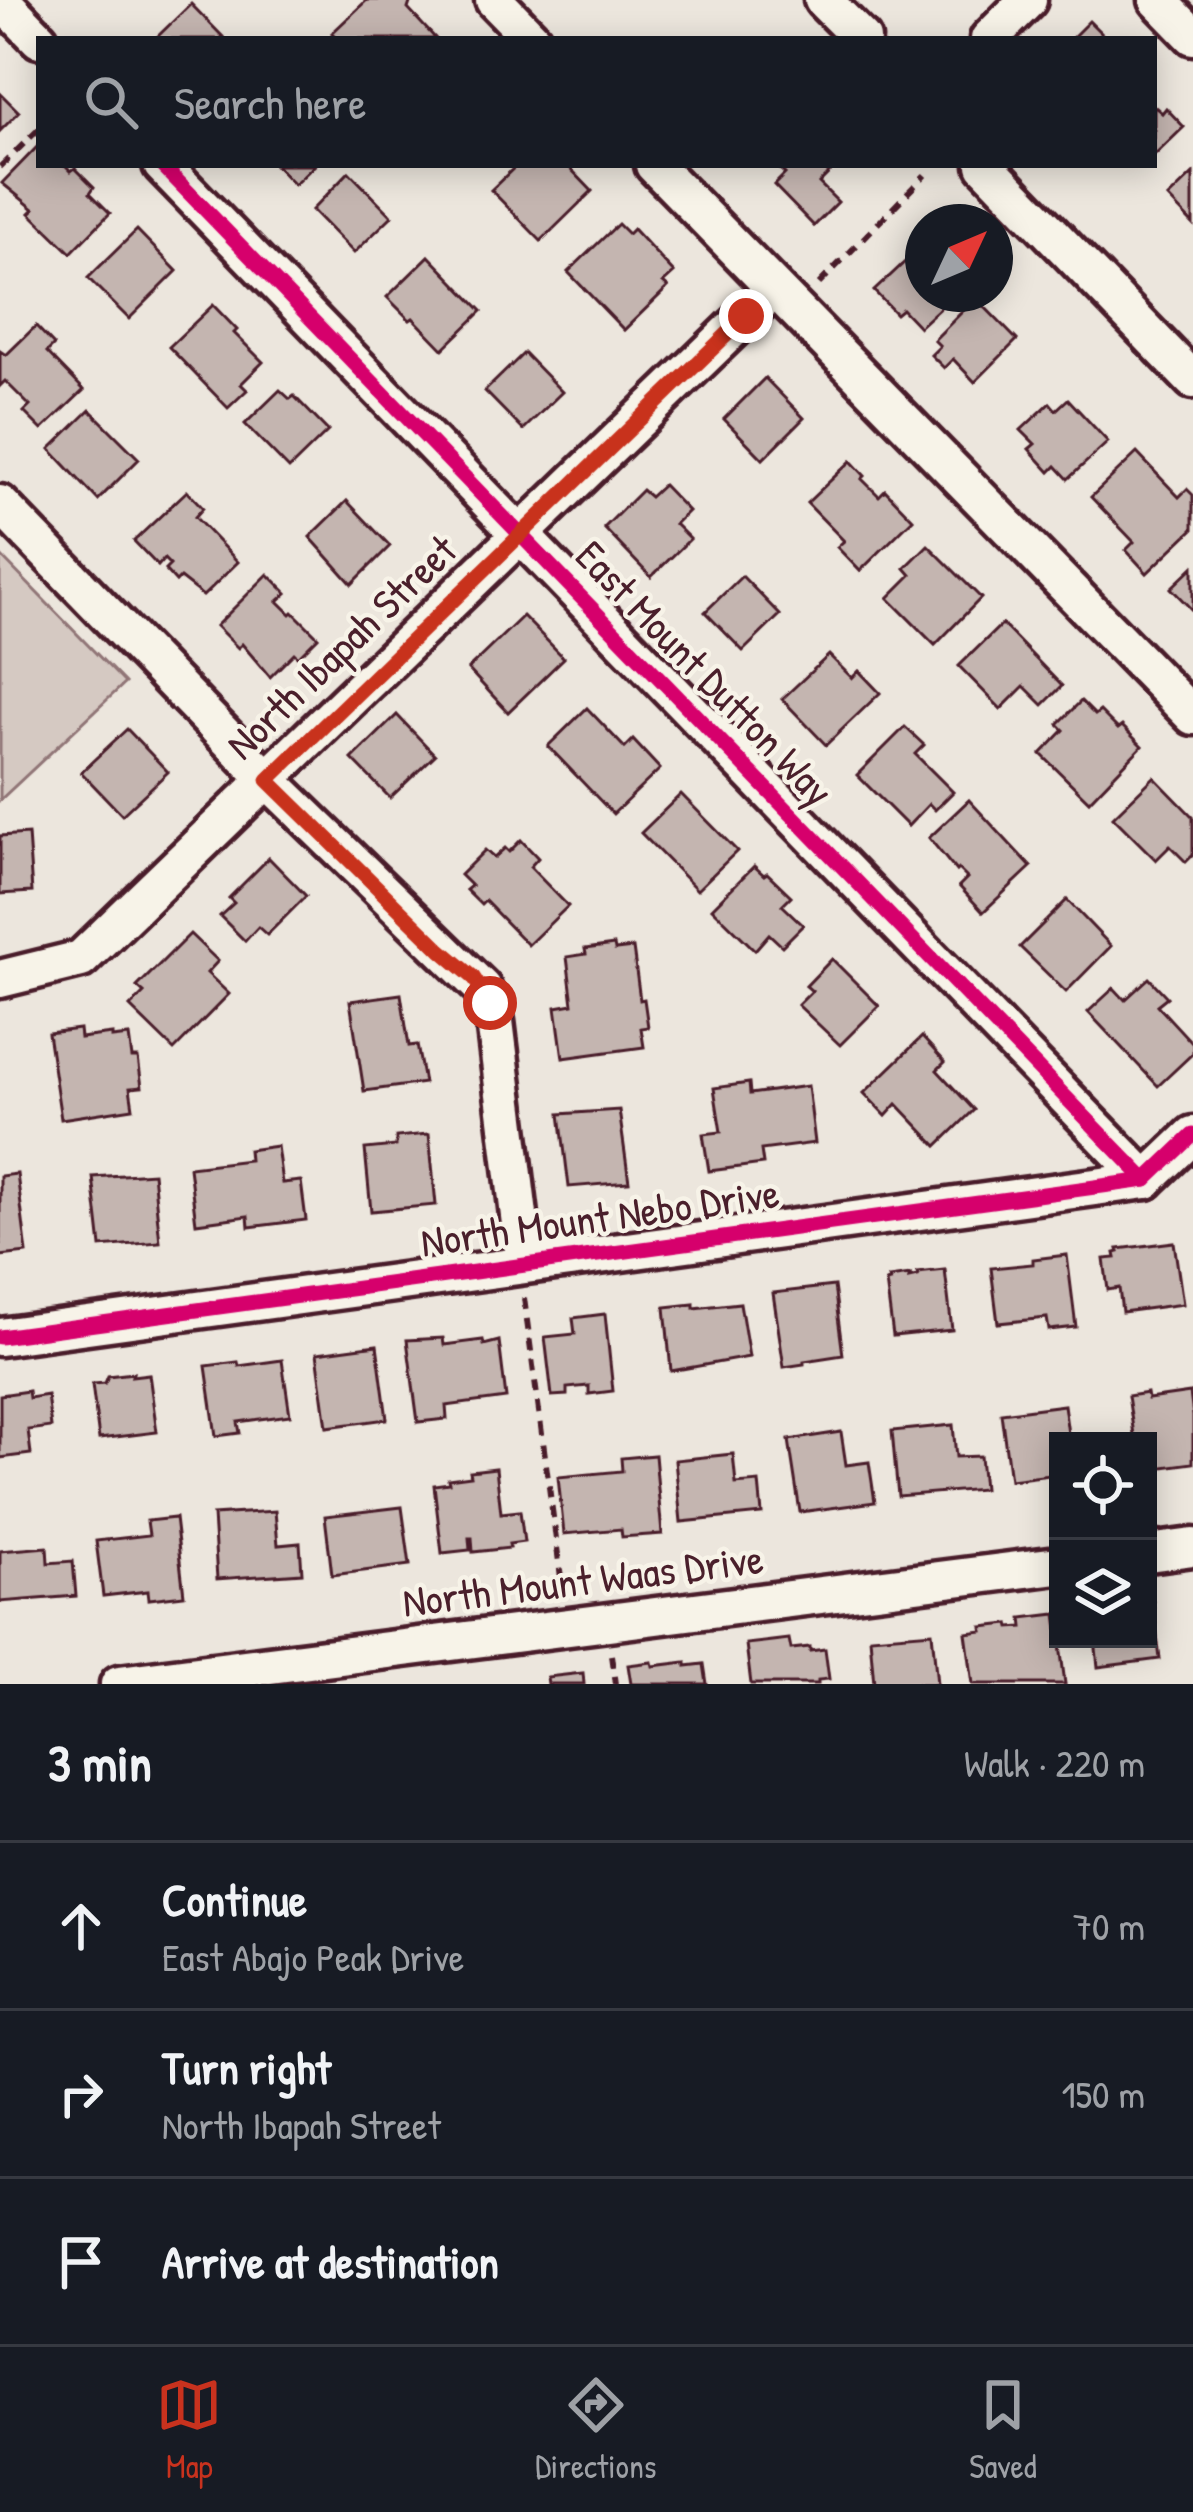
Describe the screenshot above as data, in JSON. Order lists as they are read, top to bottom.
{
  "streets": {
    "street": [
      "North Ibapah Street",
      "East Mount Dutton Way",
      "North Mount Nebo Drive",
      "North Mount Waas Drive"
    ]
  },
  "crossings": [
    ["North Ibapah Street", "East Mount Dutton Way"],
    ["East Mount Dutton Way", "North Mount Nebo Drive"]
  ],
  "north": "top right",
  "page": {
    "search": "Search here",
    "heading": ["3 min", "Walk · 220 m"],
    "list": [
      ["Continue", "East Abajo Peak Drive", "70 m"],
      ["Turn right", "North Ibapah Street", "150 m"],
      "Arrive at destination"
    ],
    "nav": ["Map", "Directions", "Saved"]
  }
}
